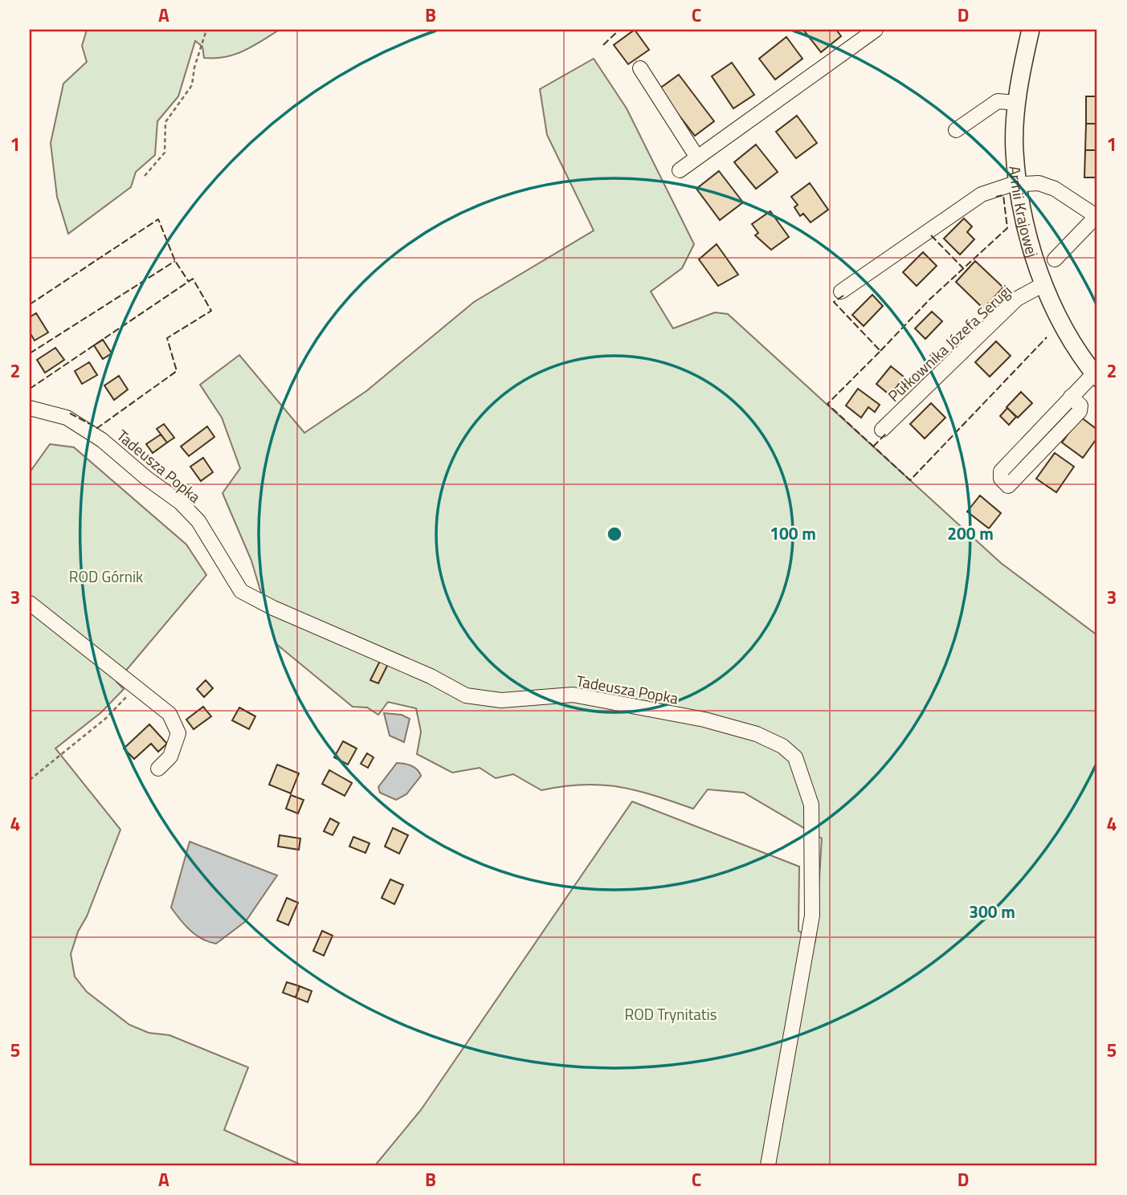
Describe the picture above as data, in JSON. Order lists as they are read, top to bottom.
{
  "streets": {
    "main road": ["Armii Krajowej"],
    "street": ["Pułkownika Józefa Serugi", "Tadeusza Popka"]
  },
  "crossings": [
    ["Armii Krajowej", "Pułkownika Józefa Serugi"]
  ],
  "parks": ["ROD Górnik", "ROD Trynitatis"],
  "grid": {
    "columns": [
      "A",
      "B",
      "C",
      "D"
    ],
    "rows": [
      "1",
      "2",
      "3",
      "4",
      "5"
    ]
  },
  "rings": ["100 m", "200 m", "300 m"]
}
